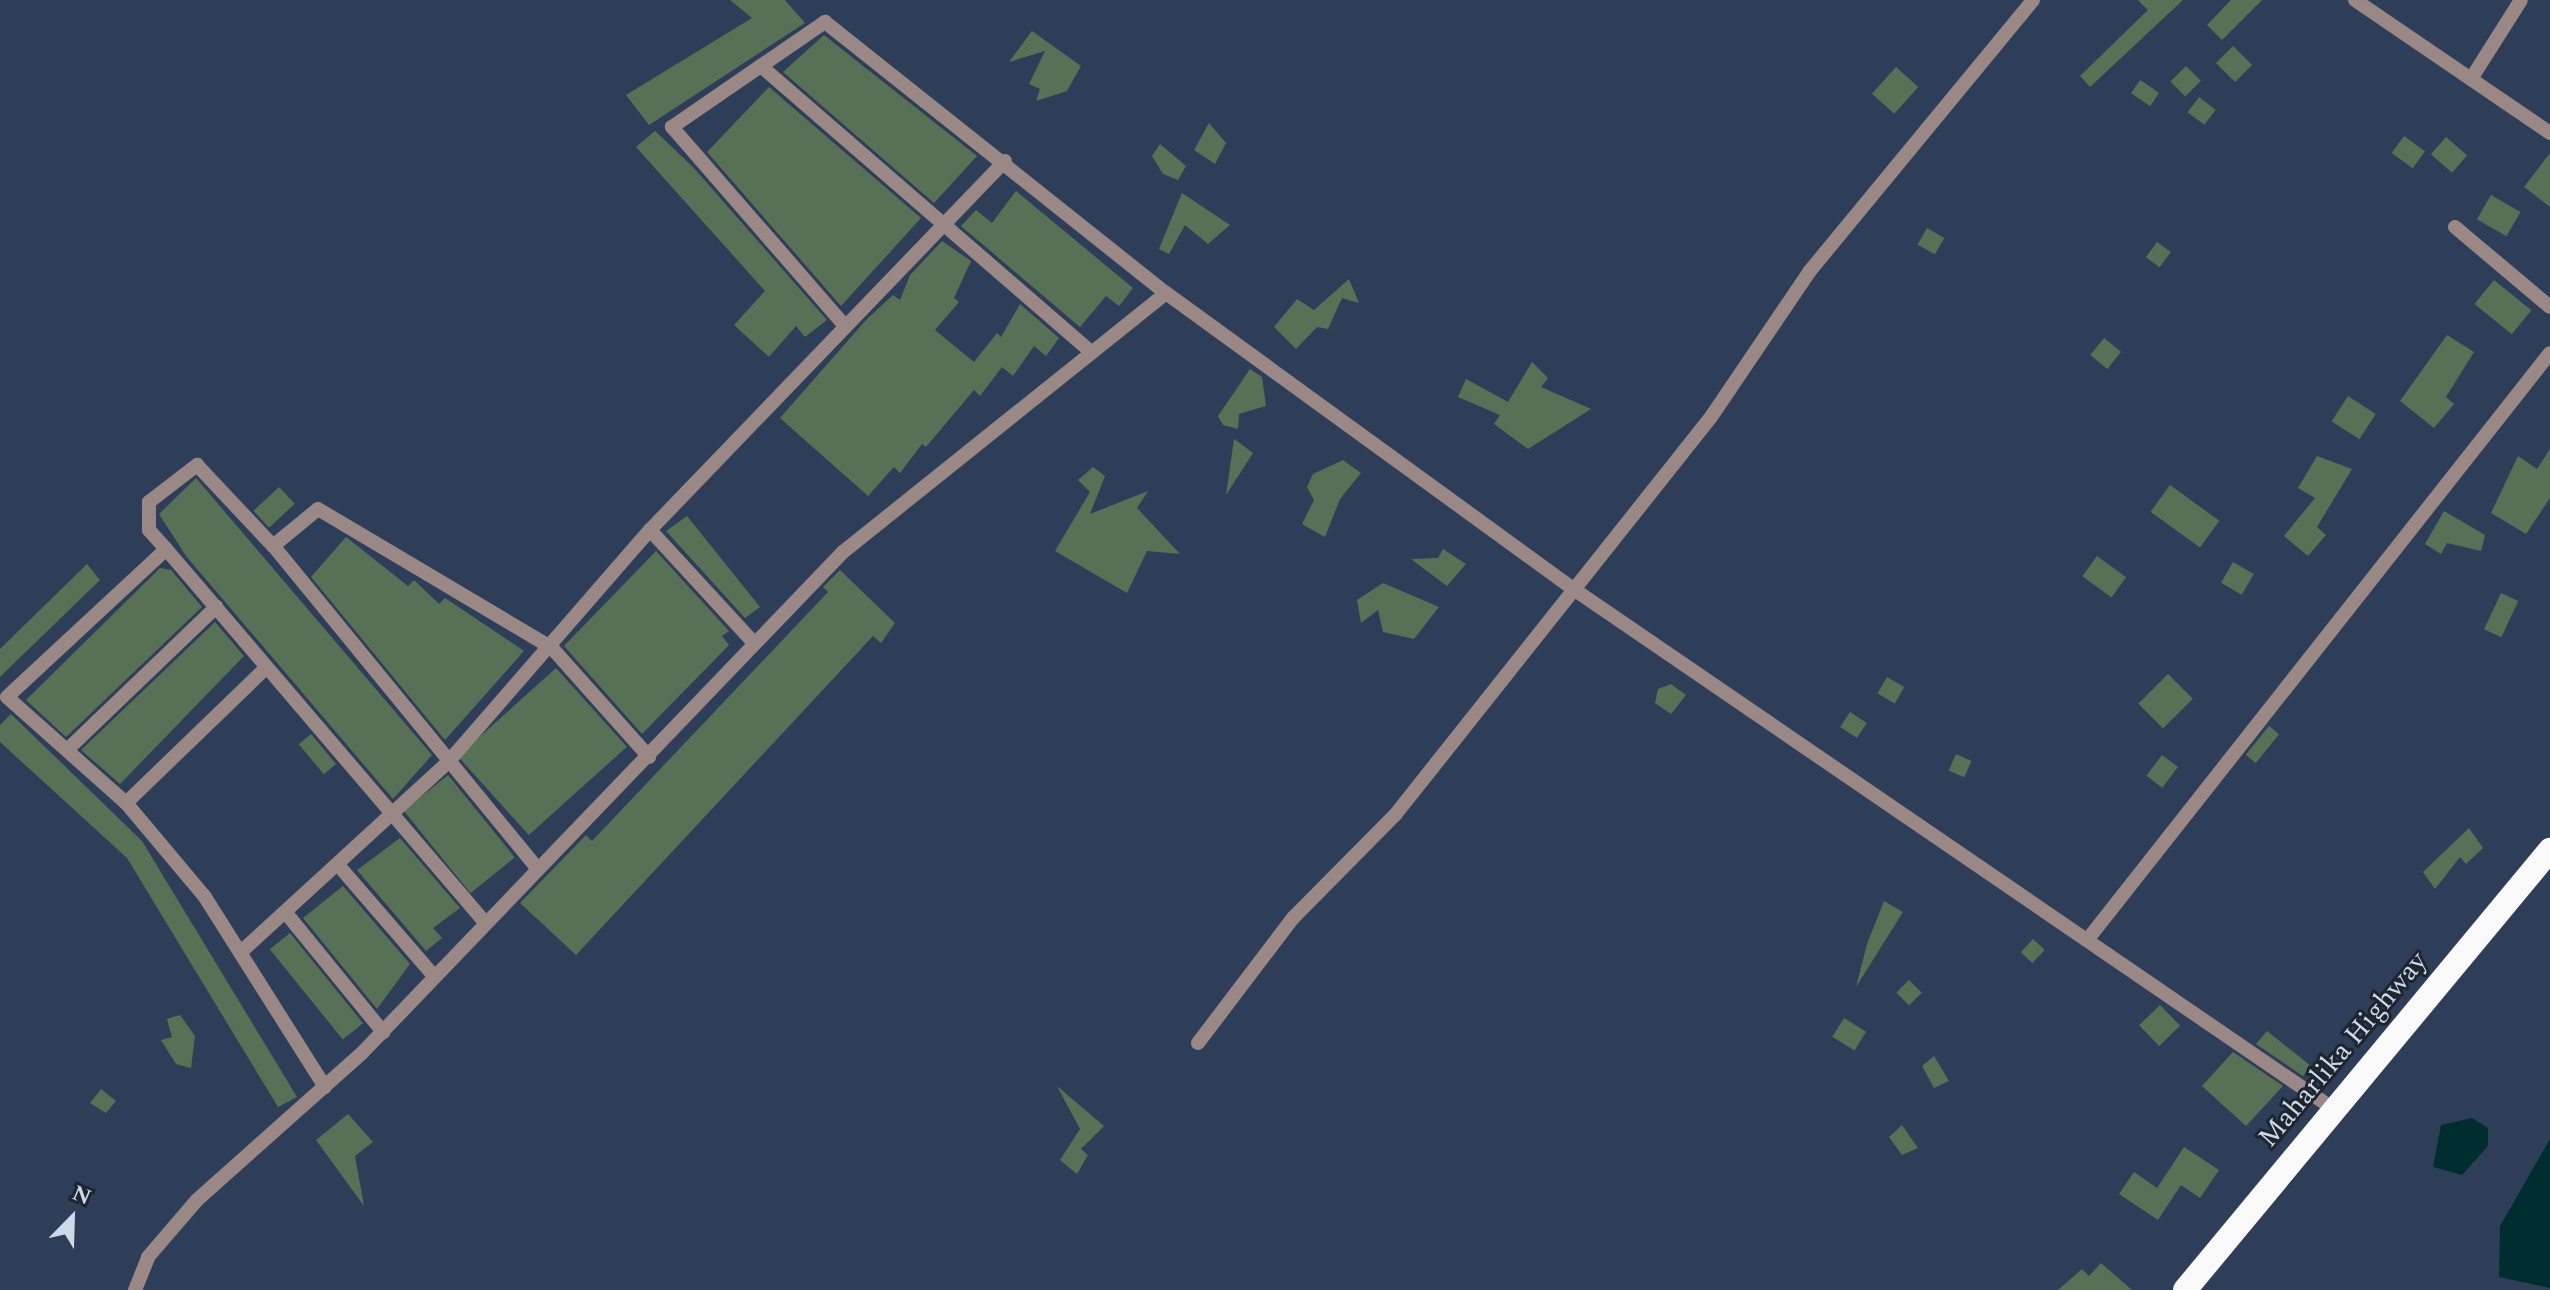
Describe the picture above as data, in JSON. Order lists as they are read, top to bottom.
{
  "streets": {
    "highway": ["Maharlika Highway"]
  },
  "north": "top right"
}
